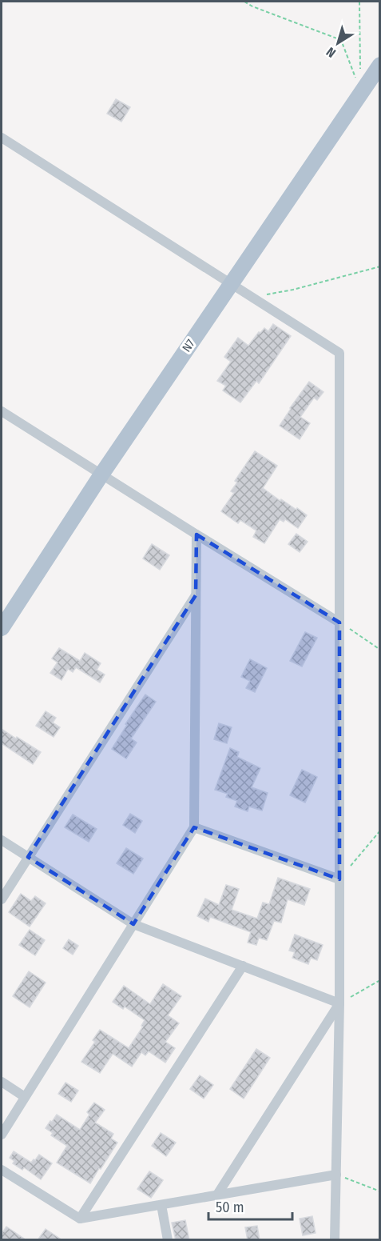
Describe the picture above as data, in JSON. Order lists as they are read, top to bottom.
{
  "streets": {
    "main road": ["N7"]
  },
  "scale_bar": "50 m",
  "north": "bottom left"
}
